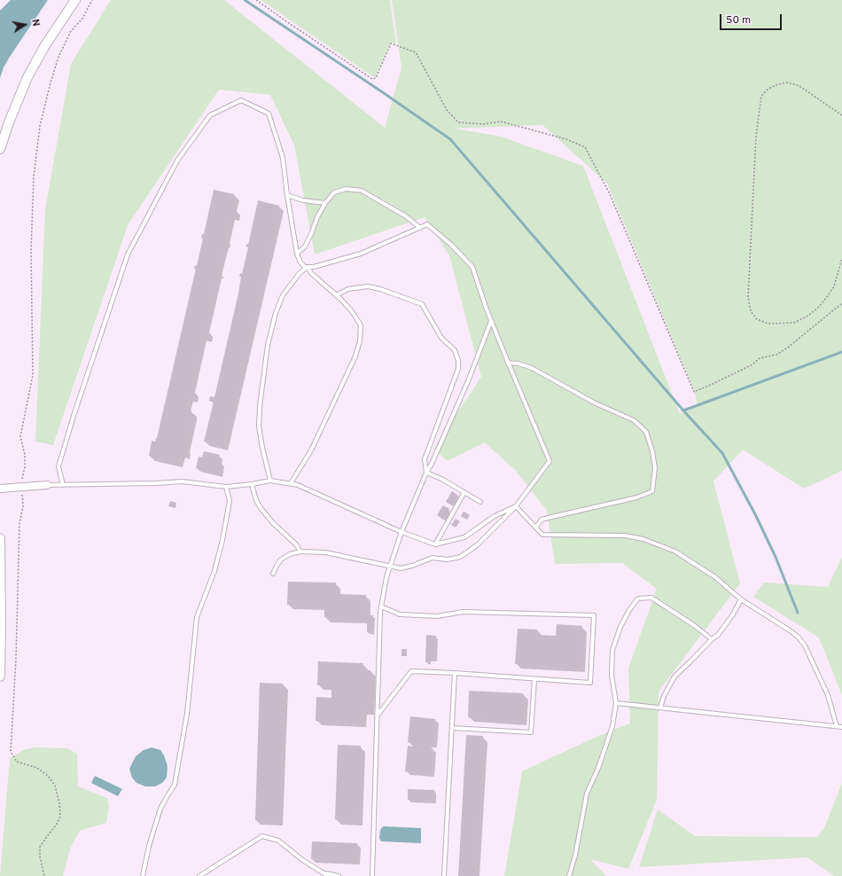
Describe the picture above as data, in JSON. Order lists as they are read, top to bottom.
{
  "scale_bar": "50 m",
  "north": "right"
}
